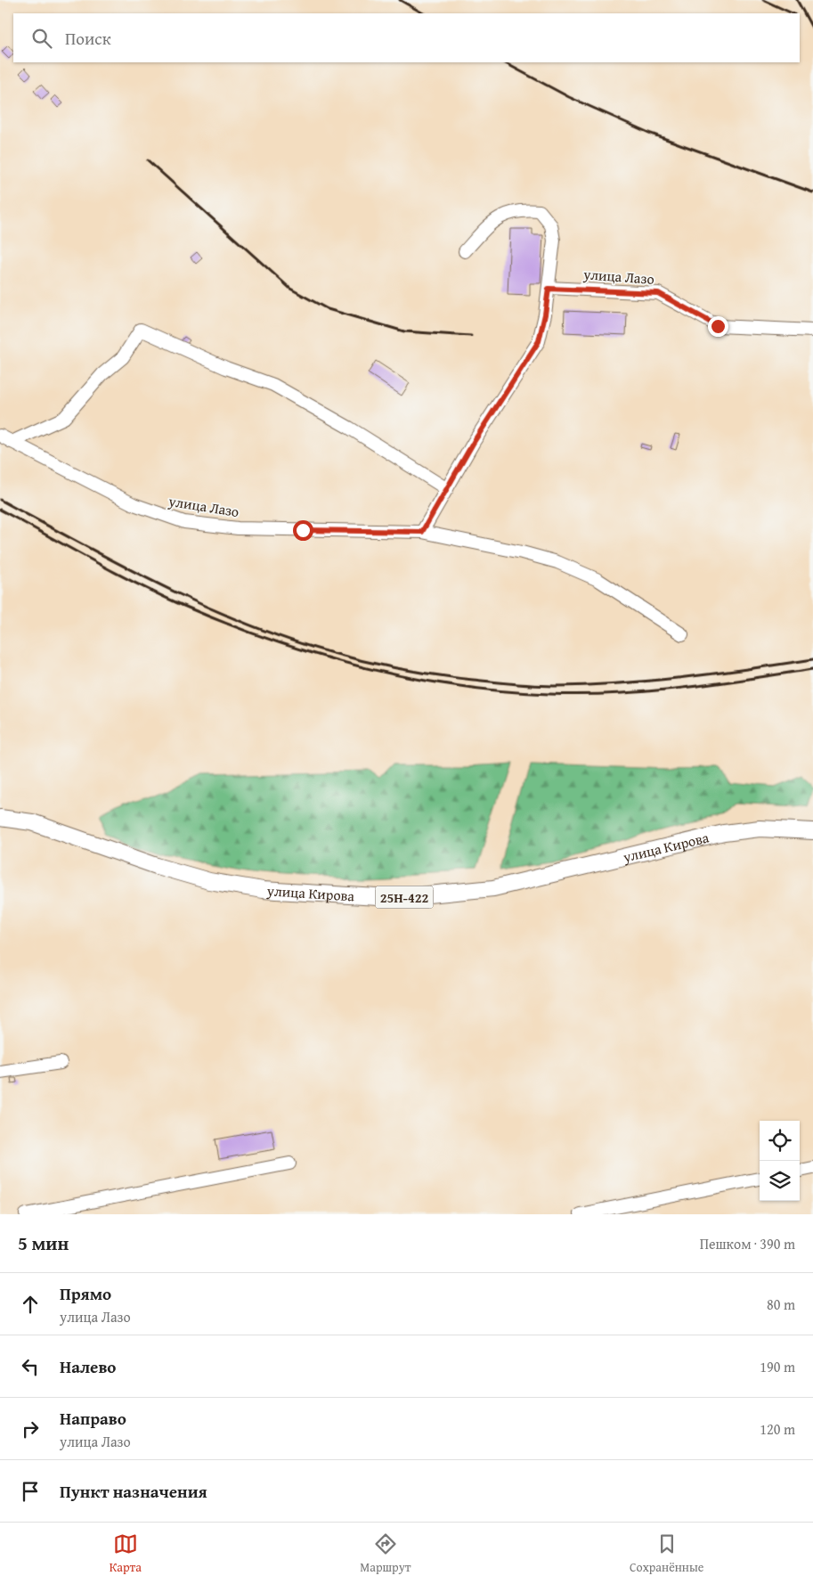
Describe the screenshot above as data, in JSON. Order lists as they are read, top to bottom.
{
  "streets": {
    "main road": ["улица Кирова", "25Н-422"],
    "street": ["улица Лазо"]
  },
  "page": {
    "search": "Поиск",
    "heading": ["5 мин", "Пешком · 390 m"],
    "list": [
      ["Прямо", "улица Лазо", "80 m"],
      ["Налево", "190 m"],
      ["Направо", "улица Лазо", "120 m"],
      "Пункт назначения"
    ],
    "nav": ["Карта", "Маршрут", "Сохранённые"]
  }
}
